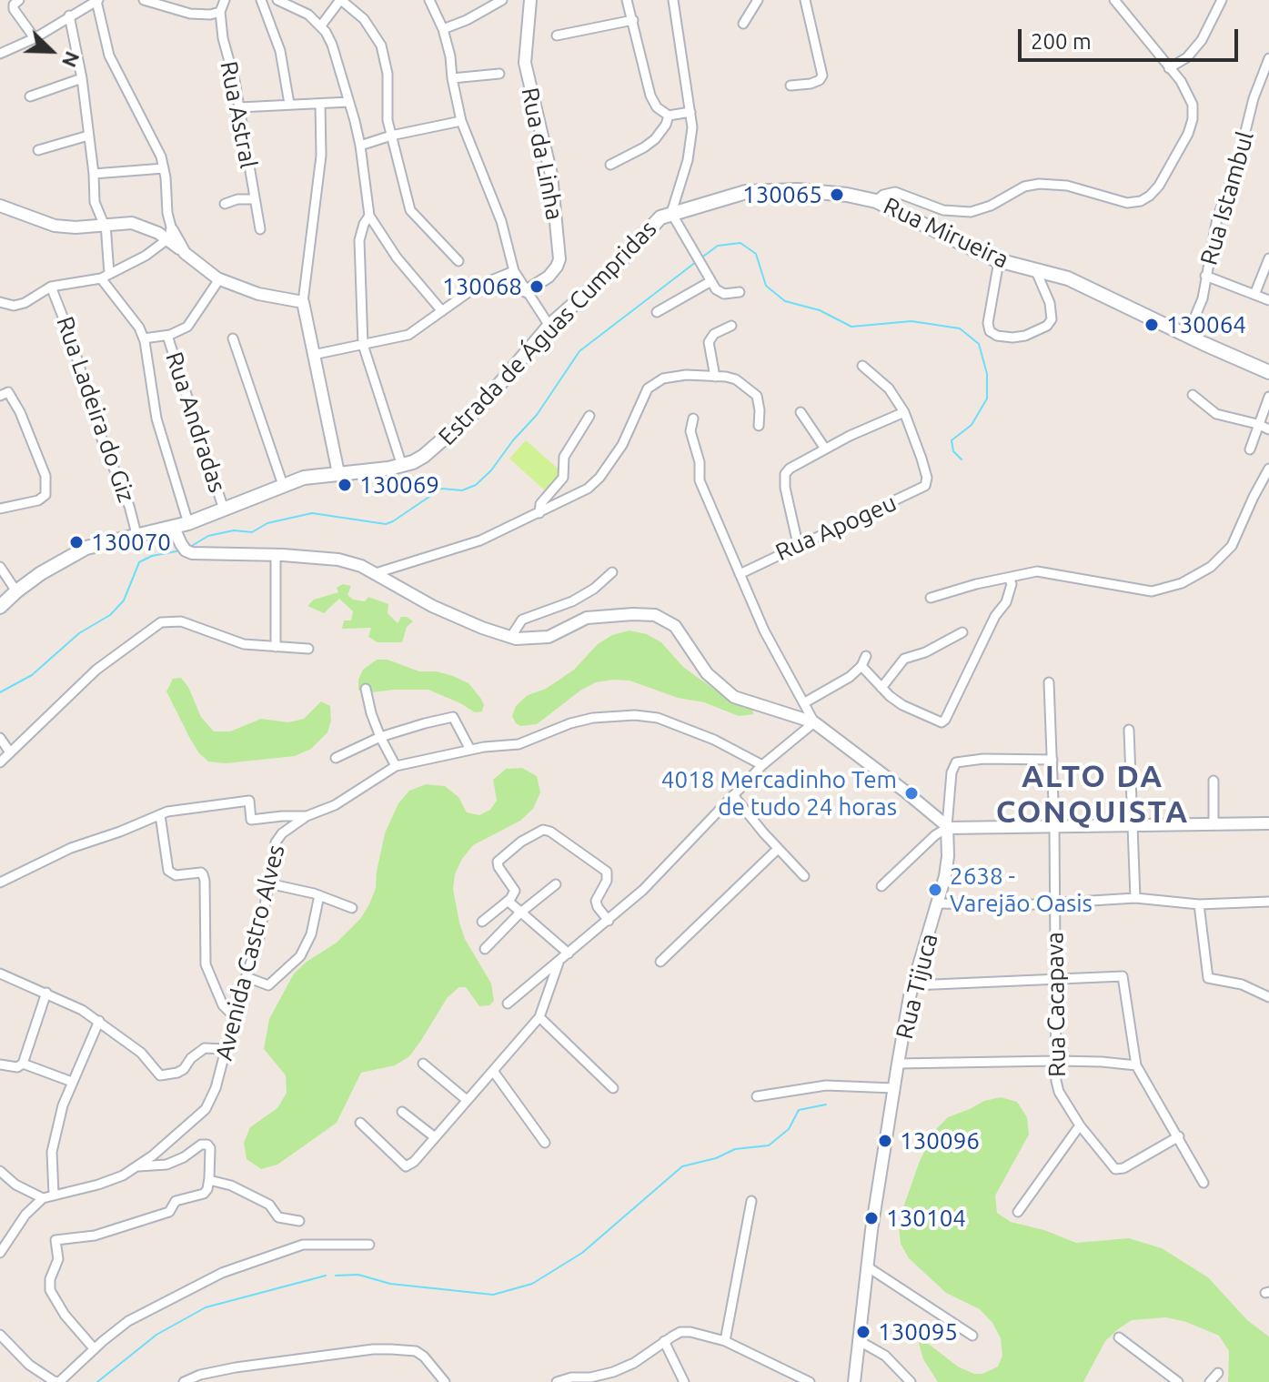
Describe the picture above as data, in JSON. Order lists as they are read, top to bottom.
{
  "streets": {
    "main road": ["Rua Mirueira", "Estrada de Águas Cumpridas"],
    "street": [
      "Rua Astral",
      "Rua da Linha",
      "Rua Istambul",
      "Rua Ladeira do Giz",
      "Rua Andradas",
      "Rua Apogeu",
      "Avenida Castro Alves",
      "Rua Tijuca",
      "Rua Cacapava"
    ]
  },
  "crossings": [
    ["Rua Istambul", "Rua Mirueira"],
    ["Rua Mirueira", "Estrada de Águas Cumpridas"],
    ["Estrada de Águas Cumpridas", "Rua Ladeira do Giz"],
    ["Estrada de Águas Cumpridas", "Rua Andradas"]
  ],
  "districts": ["ALTO DA CONQUISTA"],
  "places": [
    "130065",
    "130068",
    "130064",
    "130069",
    "130070",
    "4018 Mercadinho Tem de tudo 24 horas",
    "2638 - Varejão Oasis",
    "130096",
    "130104",
    "130095"
  ],
  "scale_bar": "200 m",
  "north": "bottom right"
}
